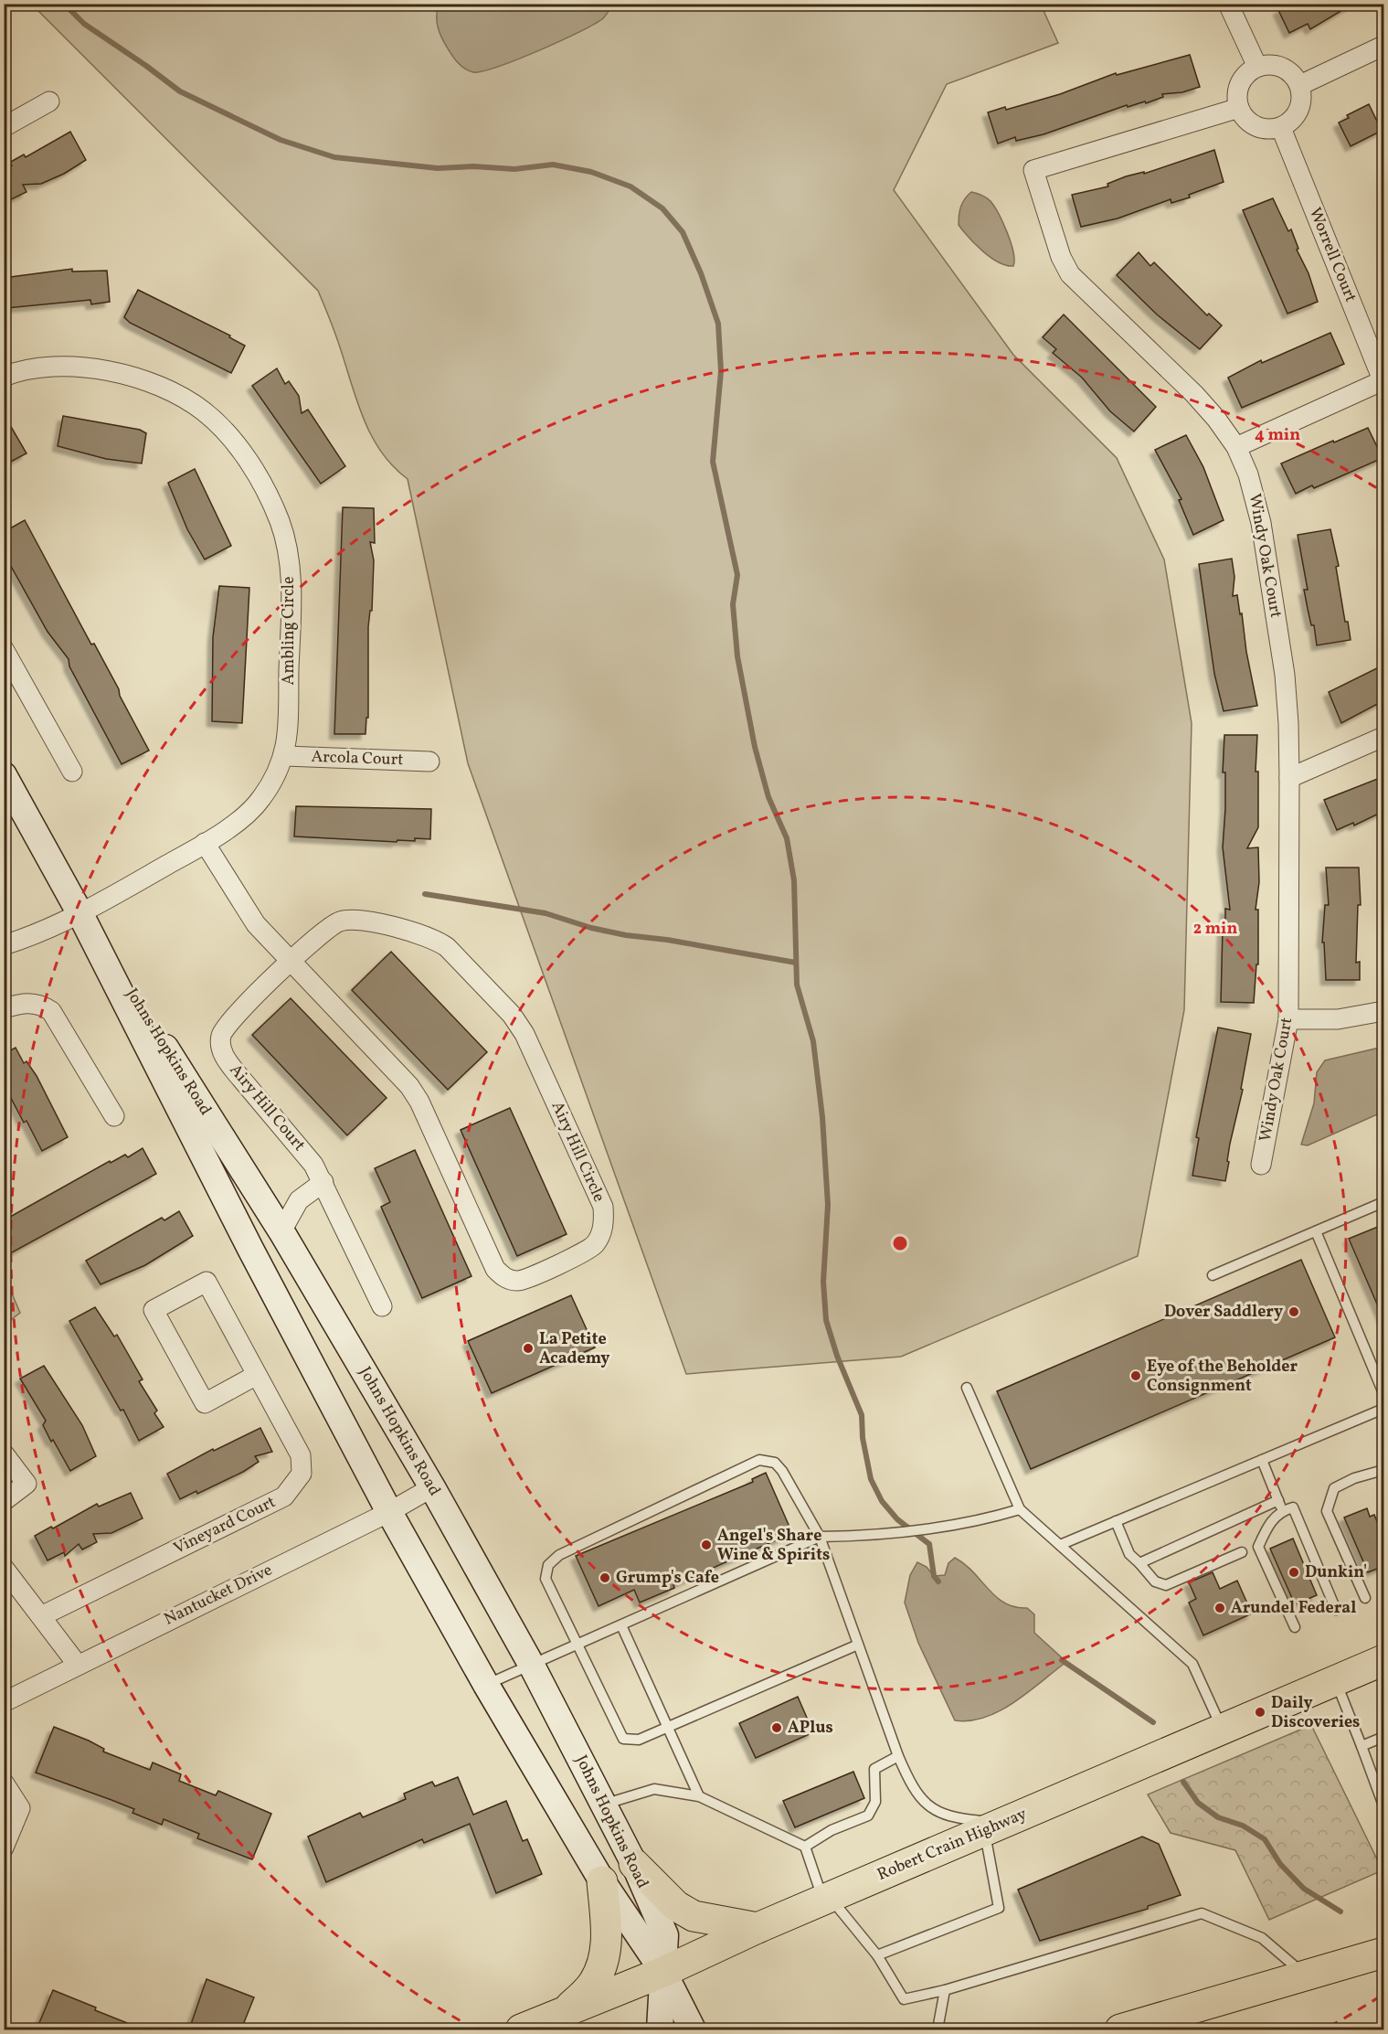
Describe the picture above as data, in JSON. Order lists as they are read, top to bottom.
{
  "streets": {
    "highway": ["Robert Crain Highway"],
    "street": [
      "Worrell Court",
      "Windy Oak Court",
      "Ambling Circle",
      "Arcola Court",
      "Johns Hopkins Road",
      "Airy Hill Court",
      "Airy Hill Circle",
      "Vineyard Court",
      "Nantucket Drive"
    ]
  },
  "crossings": [
    ["Worrell Court", "Windy Oak Court"],
    ["Ambling Circle", "Arcola Court"],
    ["Ambling Circle", "Johns Hopkins Road"],
    ["Ambling Circle", "Airy Hill Circle"],
    ["Johns Hopkins Road", "Nantucket Drive"],
    ["Johns Hopkins Road", "Robert Crain Highway"],
    ["Airy Hill Court", "Airy Hill Circle"]
  ],
  "places": [
    "Dover Saddlery",
    "La Petite Academy",
    "Eye of the Beholder Consignment",
    "Angel's Share Wine & Spirits",
    "Dunkin'",
    "Grump's Cafe",
    "Arundel Federal",
    "Daily Discoveries",
    "APlus"
  ],
  "rings": ["4 min", "2 min"]
}
